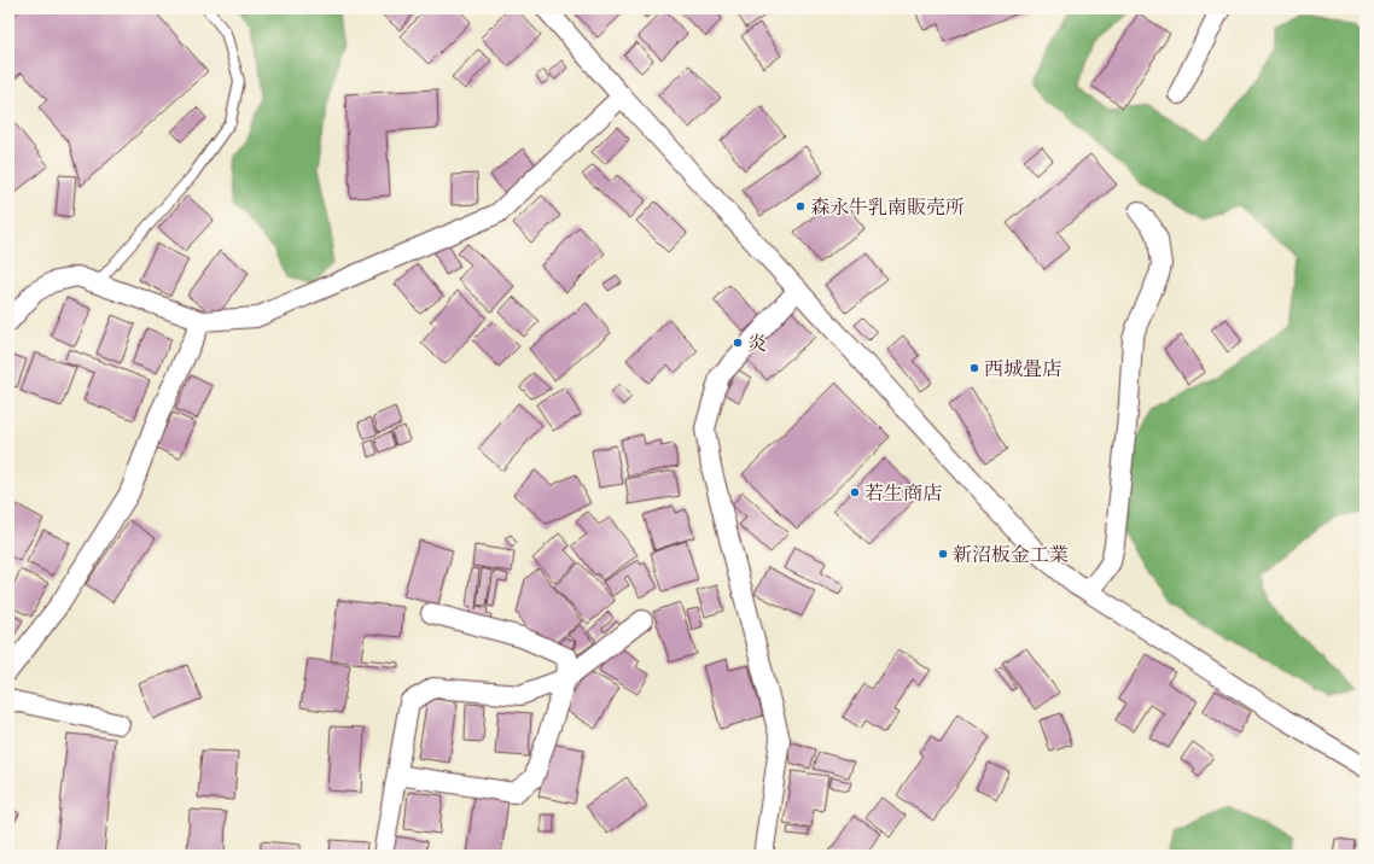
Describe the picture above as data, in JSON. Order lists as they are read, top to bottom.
{
  "places": [
    "森永牛乳南販売所",
    "炎",
    "西城畳店",
    "若生商店",
    "新沼板金工業"
  ]
}
